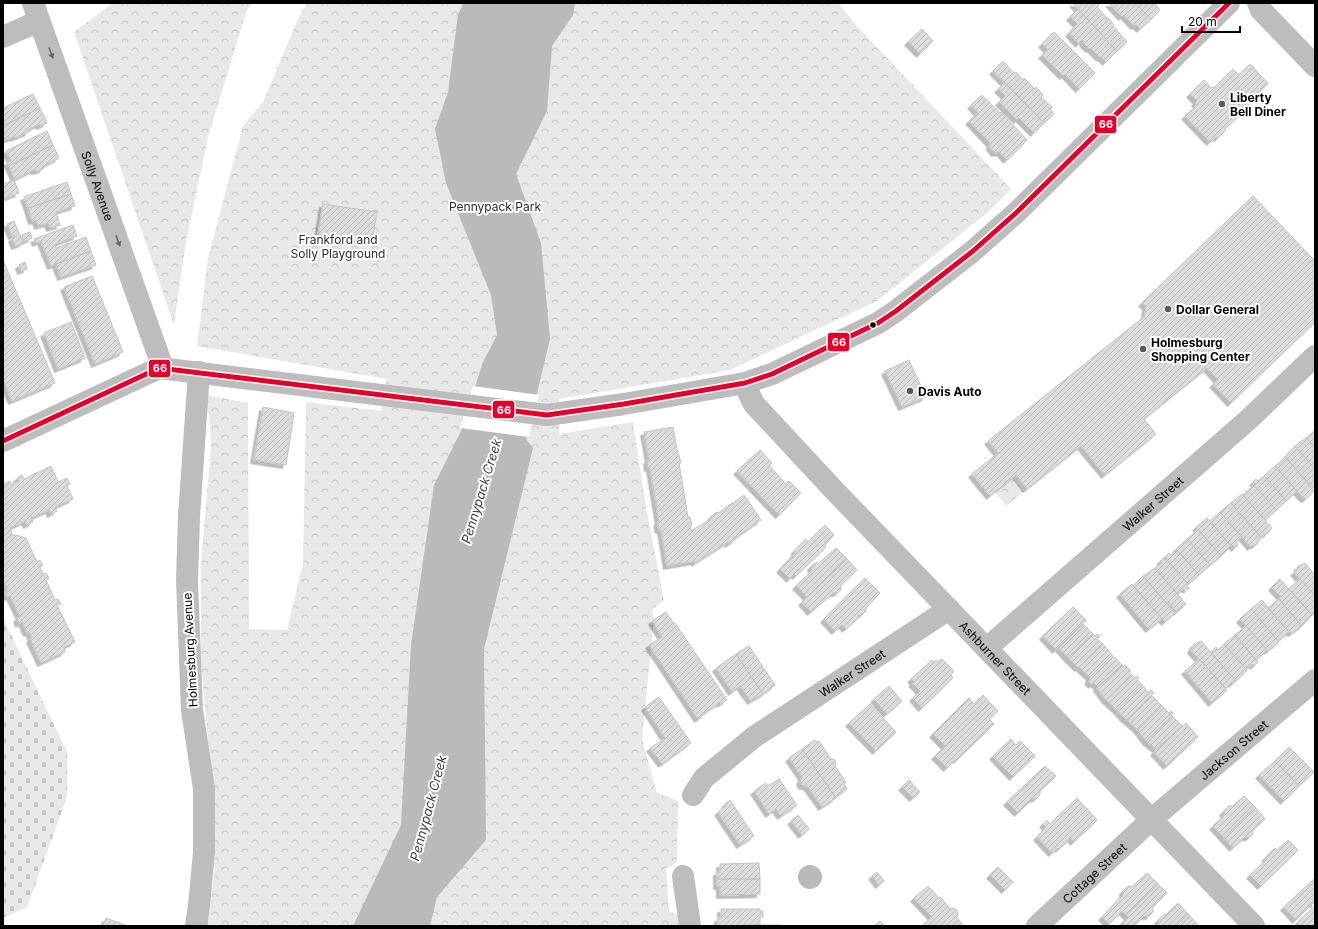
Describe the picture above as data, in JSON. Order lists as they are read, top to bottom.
{
  "streets": {
    "street": [
      "Solly Avenue",
      "Walker Street",
      "Holmesburg Avenue",
      "Ashburner Street",
      "Jackson Street",
      "Cottage Street"
    ]
  },
  "crossings": [
    ["Walker Street", "Ashburner Street"],
    ["Ashburner Street", "Jackson Street"],
    ["Ashburner Street", "Cottage Street"],
    ["Jackson Street", "Cottage Street"]
  ],
  "one_way": ["Solly Avenue"],
  "water": ["Pennypack Creek"],
  "parks": ["Pennypack Park", "Frankford and Solly Playground"],
  "places": [
    "Liberty Bell Diner",
    "Dollar General",
    "Holmesburg Shopping Center",
    "Davis Auto"
  ],
  "lines": ["transit line 66"],
  "scale_bar": "20 m"
}
